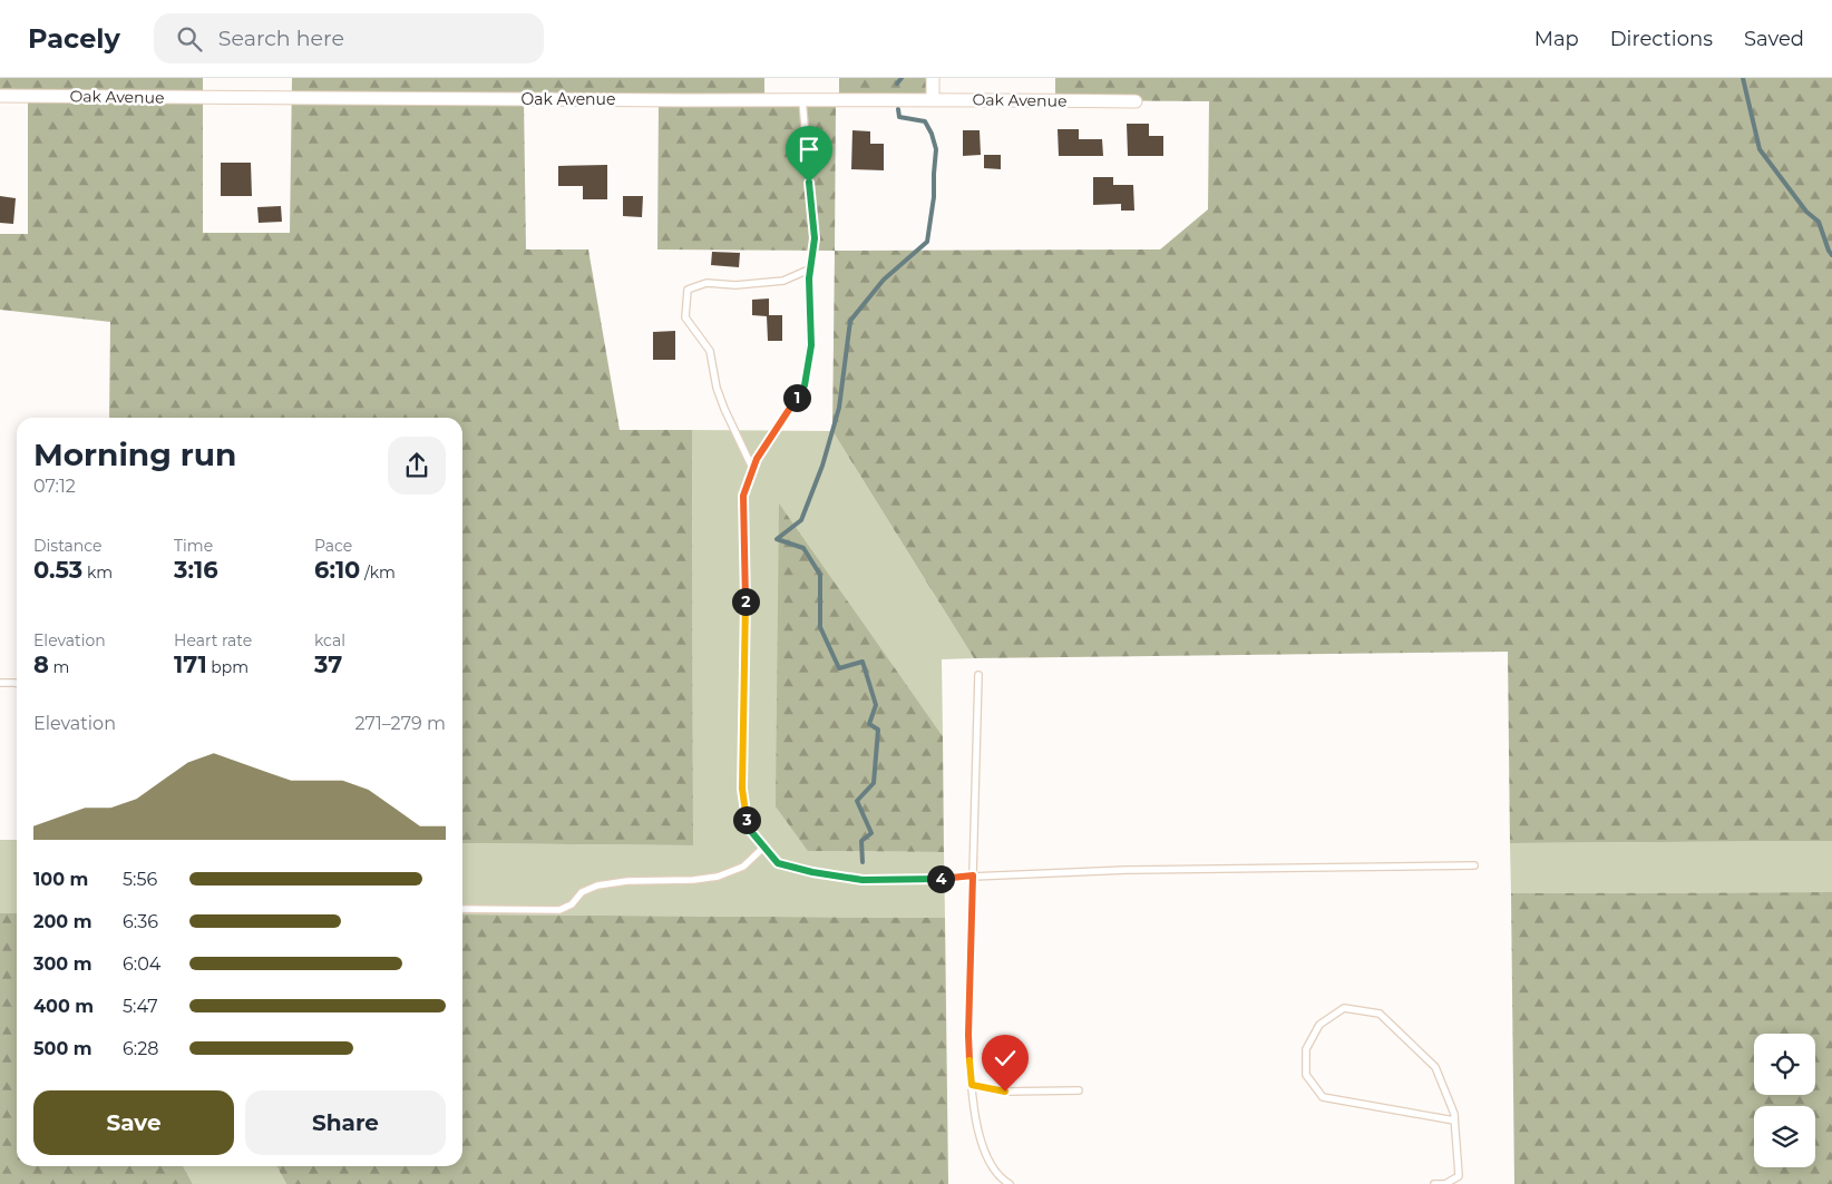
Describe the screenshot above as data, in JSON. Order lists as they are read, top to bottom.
{
  "streets": {
    "street": ["Oak Avenue"]
  },
  "page": {
    "header": "Pacely",
    "search": "Search here",
    "nav": ["Map", "Directions", "Saved"],
    "pins": [
      "1",
      "2",
      "3",
      "4"
    ],
    "heading": ["Morning run", "07:12"],
    "stats": [
      ["Distance", "0.53 km"],
      ["Time", "3:16"],
      ["Pace", "6:10 /km"],
      ["Elevation", "8 m"],
      ["Heart rate", "171 bpm"],
      ["kcal", "37"]
    ],
    "chart": ["Elevation", "271–279 m"],
    "list": [
      {
        "name": "100 m",
        "note": "5:56"
      },
      {
        "name": "200 m",
        "note": "6:36"
      },
      {
        "name": "300 m",
        "note": "6:04"
      },
      {
        "name": "400 m",
        "note": "5:47"
      },
      {
        "name": "500 m",
        "note": "6:28"
      }
    ],
    "buttons": ["Save", "Share"]
  }
}
